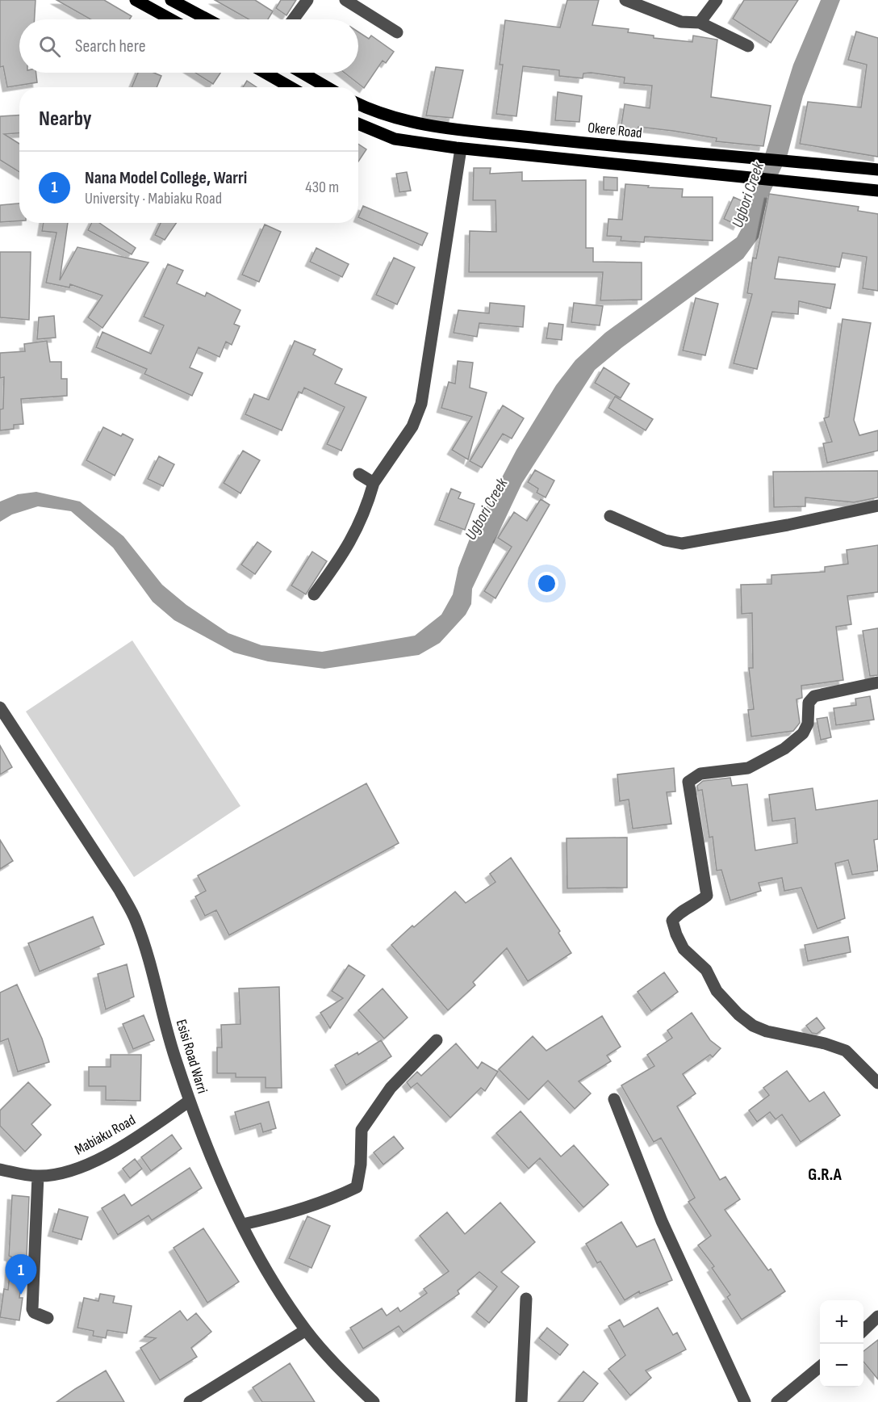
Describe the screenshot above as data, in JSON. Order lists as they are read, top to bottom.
{
  "streets": {
    "main road": ["Okere Road"],
    "street": ["Esisi Road Warri", "Mabiaku Road"]
  },
  "crossings": [
    ["Esisi Road Warri", "Mabiaku Road"]
  ],
  "districts": ["G.R.A"],
  "water": ["Ugbori Creek"],
  "page": {
    "search": "Search here",
    "heading": "Nearby",
    "list": [
      {
        "mark": "1",
        "name": "Nana Model College, Warri",
        "note": "University · Mabiaku Road",
        "value": "430 m"
      }
    ],
    "pins": "1",
    "map_buttons": ["+", "−"]
  }
}
